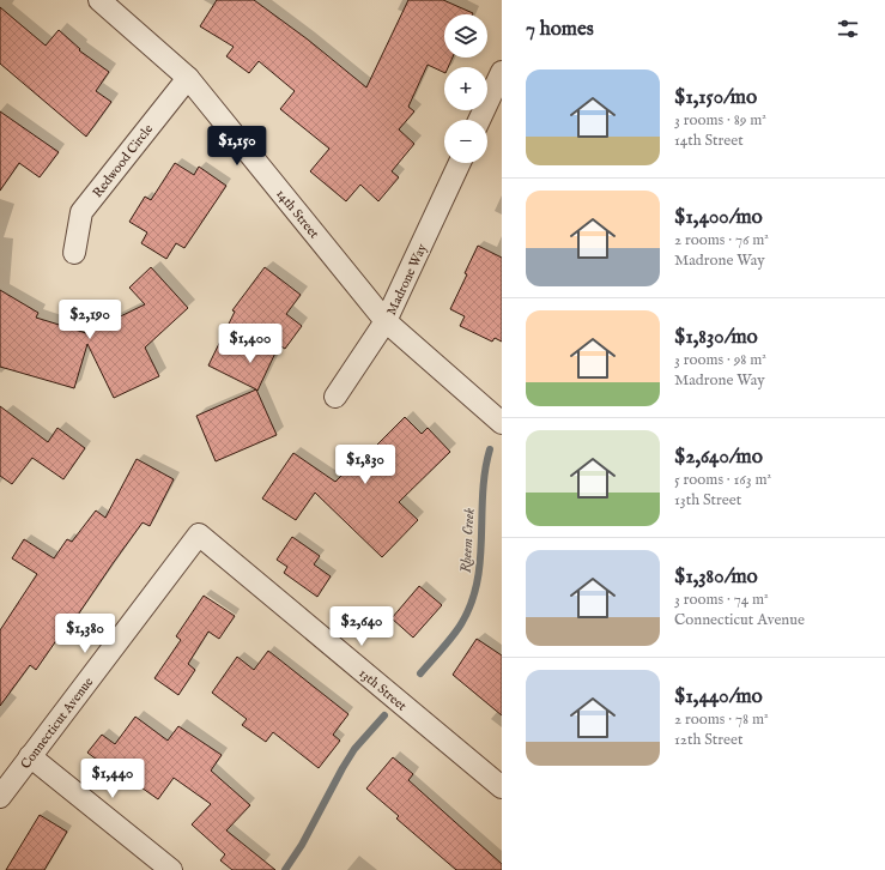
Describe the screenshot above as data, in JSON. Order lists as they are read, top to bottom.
{
  "streets": {
    "street": [
      "Redwood Circle",
      "14th Street",
      "Madrone Way",
      "13th Street",
      "Connecticut Avenue"
    ]
  },
  "crossings": [
    ["Redwood Circle", "14th Street"],
    ["14th Street", "Madrone Way"],
    ["13th Street", "Connecticut Avenue"]
  ],
  "water": ["Rheem Creek"],
  "page": {
    "heading": "7 homes",
    "map_buttons": ["+", "−"],
    "list": [
      {
        "name": "$1,150/mo",
        "note": "3 rooms · 89 m² · 14th Street"
      },
      {
        "name": "$1,400/mo",
        "note": "2 rooms · 76 m² · Madrone Way"
      },
      {
        "name": "$1,830/mo",
        "note": "3 rooms · 98 m² · Madrone Way"
      },
      {
        "name": "$2,640/mo",
        "note": "5 rooms · 163 m² · 13th Street"
      },
      {
        "name": "$1,380/mo",
        "note": "3 rooms · 74 m² · Connecticut Avenue"
      },
      {
        "name": "$1,440/mo",
        "note": "2 rooms · 78 m² · 12th Street"
      }
    ],
    "price": [
      "$1,150",
      "$2,190",
      "$1,400",
      "$1,830",
      "$2,640",
      "$1,380",
      "$1,440"
    ]
  }
}
